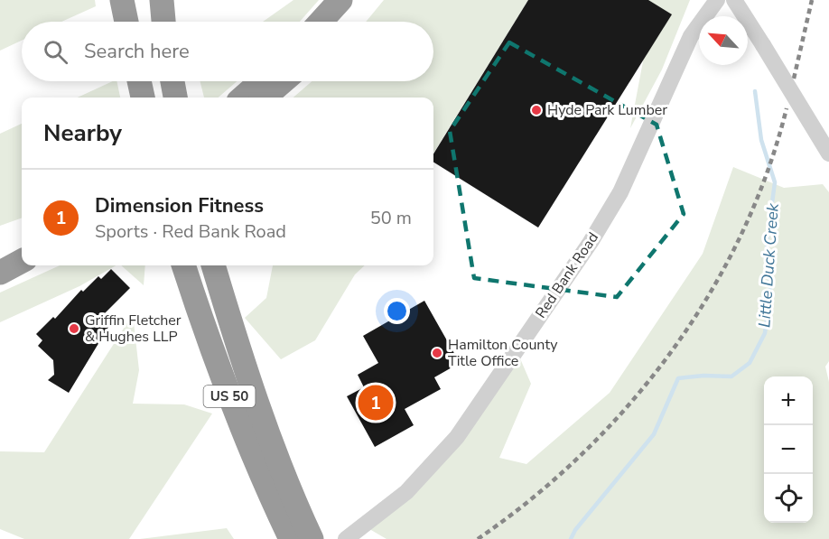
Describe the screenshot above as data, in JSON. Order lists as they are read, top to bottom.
{
  "streets": {
    "highway": ["US 50"],
    "street": ["Red Bank Road"]
  },
  "water": ["Little Duck Creek"],
  "places": ["Hyde Park Lumber", "Griffin Fletcher & Hughes LLP", "Hamilton County Title Office"],
  "north": "top left",
  "page": {
    "search": "Search here",
    "heading": "Nearby",
    "list": [
      {
        "mark": "1",
        "name": "Dimension Fitness",
        "note": "Sports · Red Bank Road",
        "value": "50 m"
      }
    ],
    "map_buttons": ["+", "−"],
    "pins": "1"
  }
}
